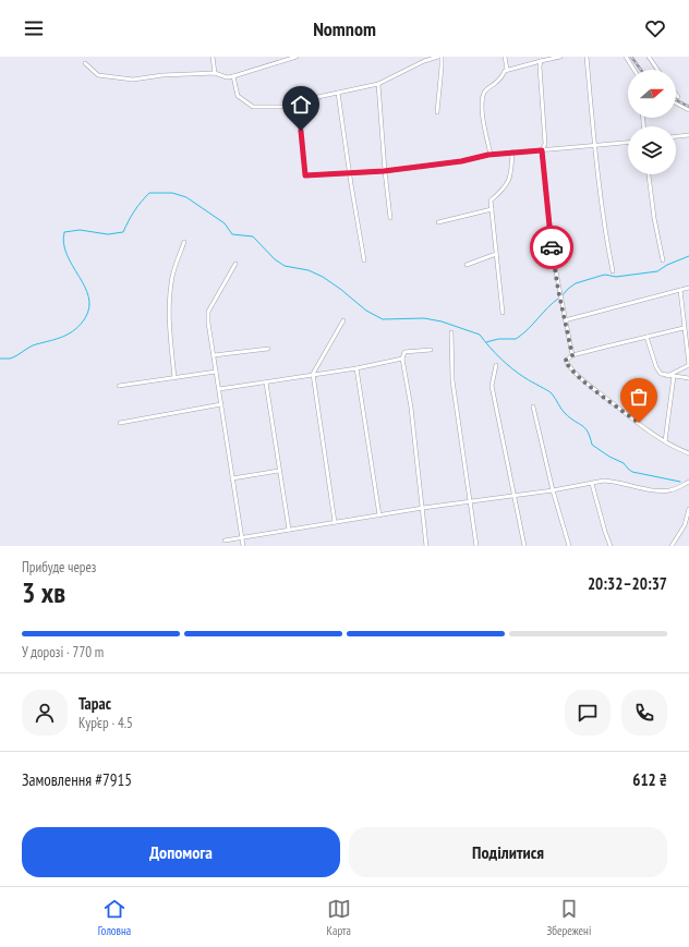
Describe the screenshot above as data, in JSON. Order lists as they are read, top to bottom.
{
  "north": "right",
  "page": {
    "header": "Nomnom",
    "heading": ["3 хв", "Прибуде через", "20:32–20:37"],
    "panel": [
      "Тарас",
      "Кур’єр · 4.5",
      "Замовлення #7915",
      "612 ₴"
    ],
    "bar": "У дорозі · 770 m",
    "buttons": ["Допомога", "Поділитися"],
    "tabs": ["Головна", "Карта", "Збережені"]
  }
}
